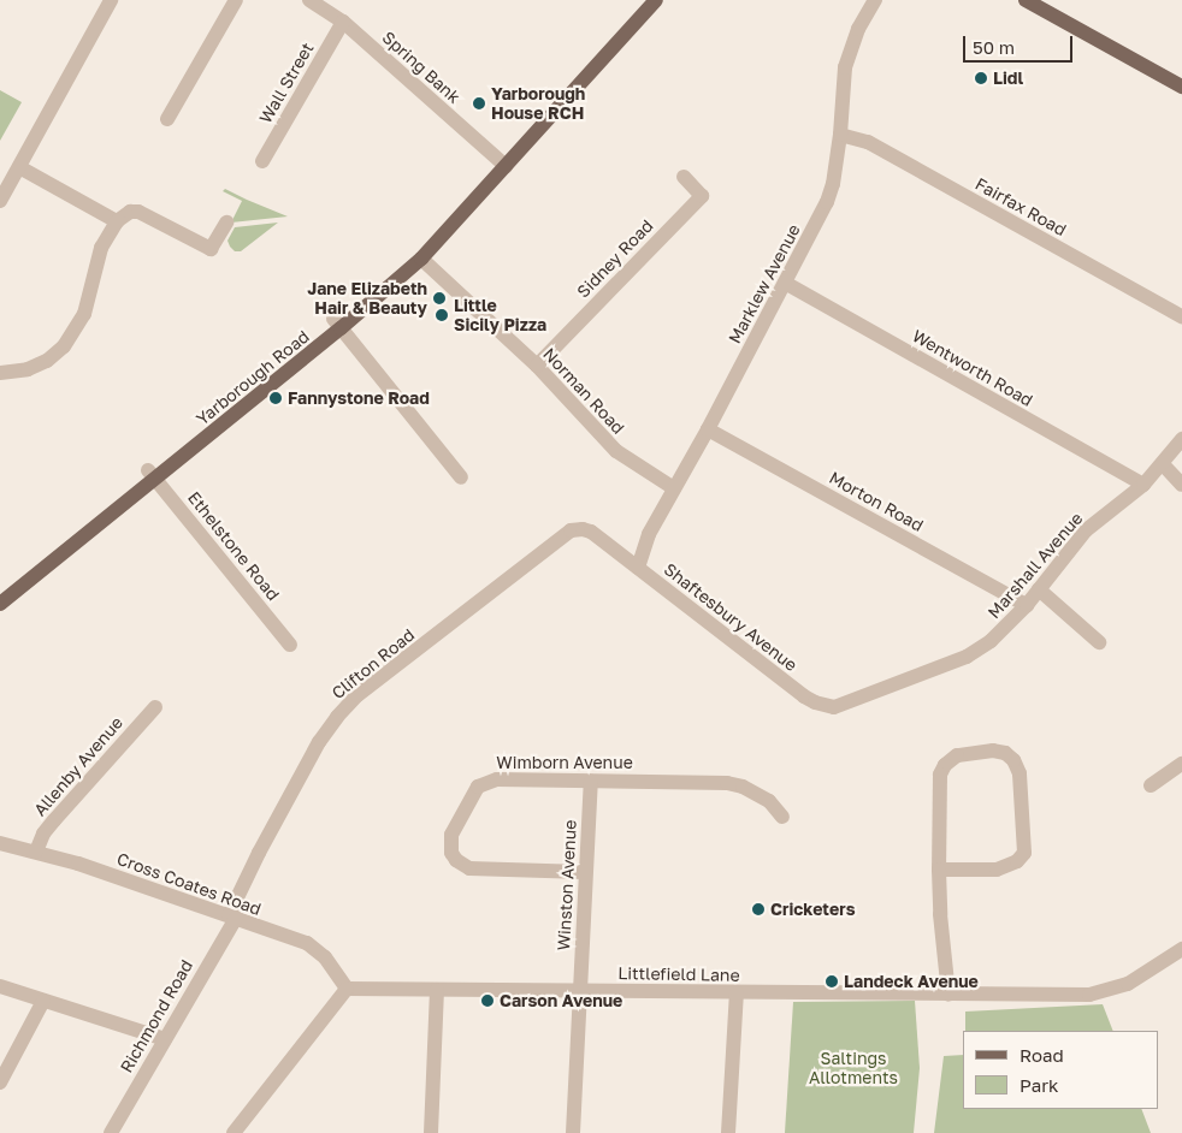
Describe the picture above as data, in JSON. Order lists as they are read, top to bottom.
{
  "streets": {
    "main road": ["Yarborough Road"],
    "street": [
      "Spring Bank",
      "Wall Street",
      "Fairfax Road",
      "Sidney Road",
      "Marklew Avenue",
      "Wentworth Road",
      "Norman Road",
      "Morton Road",
      "Ethelstone Road",
      "Marshall Avenue",
      "Shaftesbury Avenue",
      "Clifton Road",
      "Wimborn Avenue",
      "Allenby Avenue",
      "Cross Coates Road",
      "Winston Avenue",
      "Littlefield Lane",
      "Richmond Road"
    ]
  },
  "crossings": [
    ["Spring Bank", "Wall Street"],
    ["Spring Bank", "Yarborough Road"],
    ["Fairfax Road", "Marklew Avenue"],
    ["Sidney Road", "Norman Road"],
    ["Marklew Avenue", "Wentworth Road"],
    ["Marklew Avenue", "Norman Road"],
    ["Marklew Avenue", "Morton Road"],
    ["Marklew Avenue", "Shaftesbury Avenue"],
    ["Wentworth Road", "Marshall Avenue"],
    ["Yarborough Road", "Norman Road"],
    ["Yarborough Road", "Ethelstone Road"],
    ["Morton Road", "Marshall Avenue"],
    ["Marshall Avenue", "Shaftesbury Avenue"],
    ["Shaftesbury Avenue", "Clifton Road"],
    ["Clifton Road", "Cross Coates Road"],
    ["Clifton Road", "Richmond Road"],
    ["Wimborn Avenue", "Winston Avenue"],
    ["Allenby Avenue", "Cross Coates Road"],
    ["Cross Coates Road", "Littlefield Lane"],
    ["Cross Coates Road", "Richmond Road"],
    ["Winston Avenue", "Littlefield Lane"]
  ],
  "parks": ["Saltings Allotments"],
  "places": [
    "Lidl",
    "Yarborough House RCH",
    "Jane Elizabeth Hair & Beauty",
    "Little Sicily Pizza",
    "Fannystone Road",
    "Cricketers",
    "Landeck Avenue",
    "Carson Avenue"
  ],
  "legend": ["Road", "Park"],
  "scale_bar": "50 m"
}
